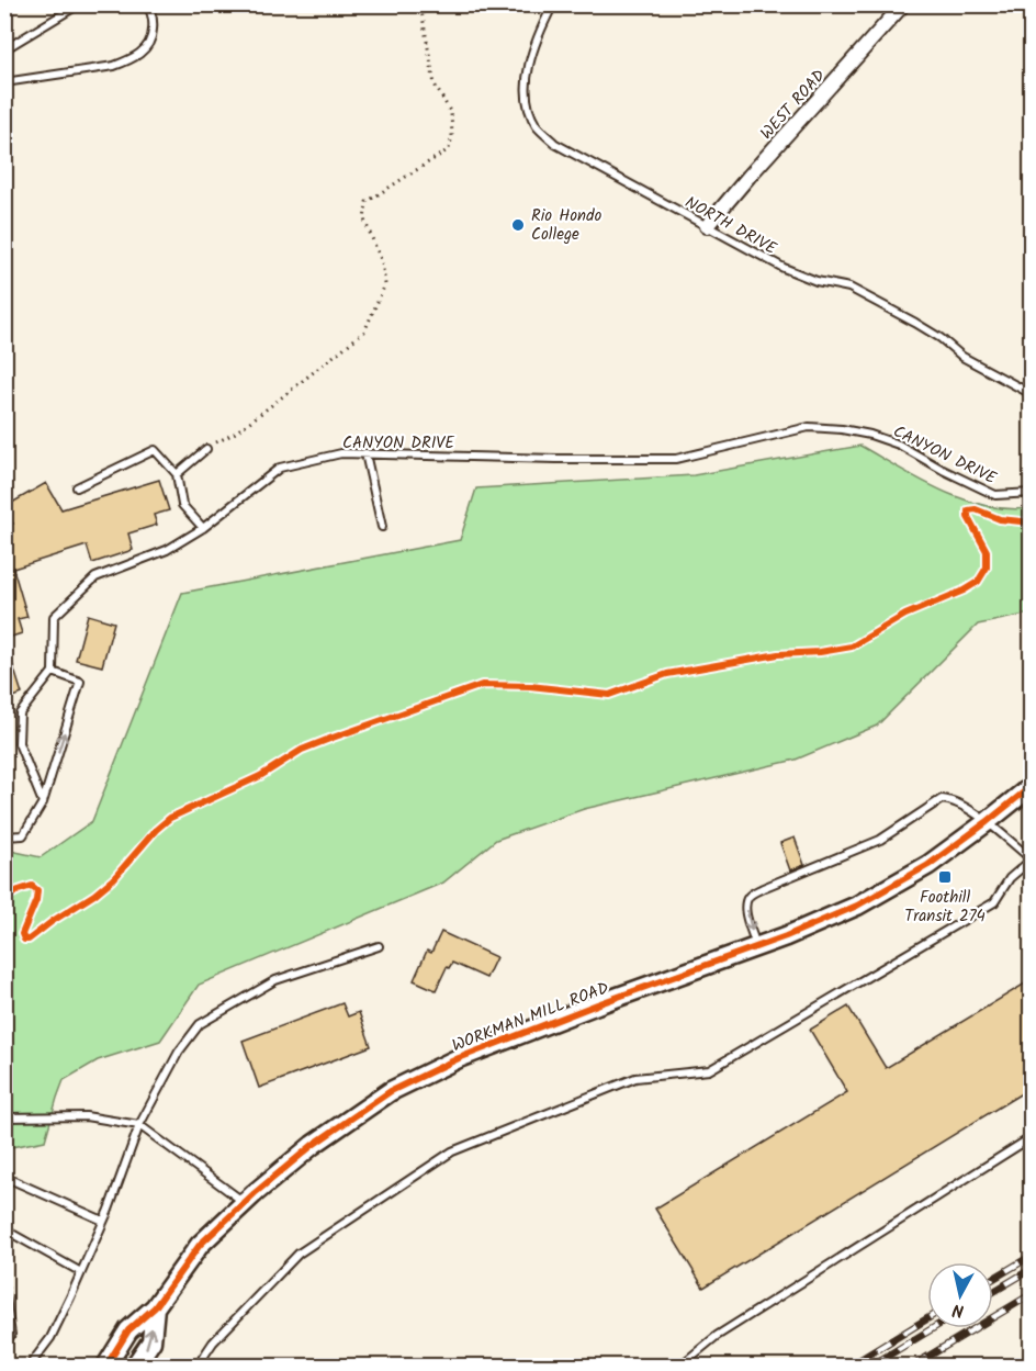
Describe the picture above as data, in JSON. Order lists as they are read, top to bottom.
{
  "streets": {
    "street": ["WEST ROAD", "WORKMAN MILL ROAD"],
    "lane": ["NORTH DRIVE", "CANYON DRIVE"]
  },
  "crossings": [
    ["WEST ROAD", "NORTH DRIVE"]
  ],
  "places": {
    "other": ["Rio Hondo College"],
    "transit": ["Foothill Transit 274"]
  },
  "north": "bottom"
}
